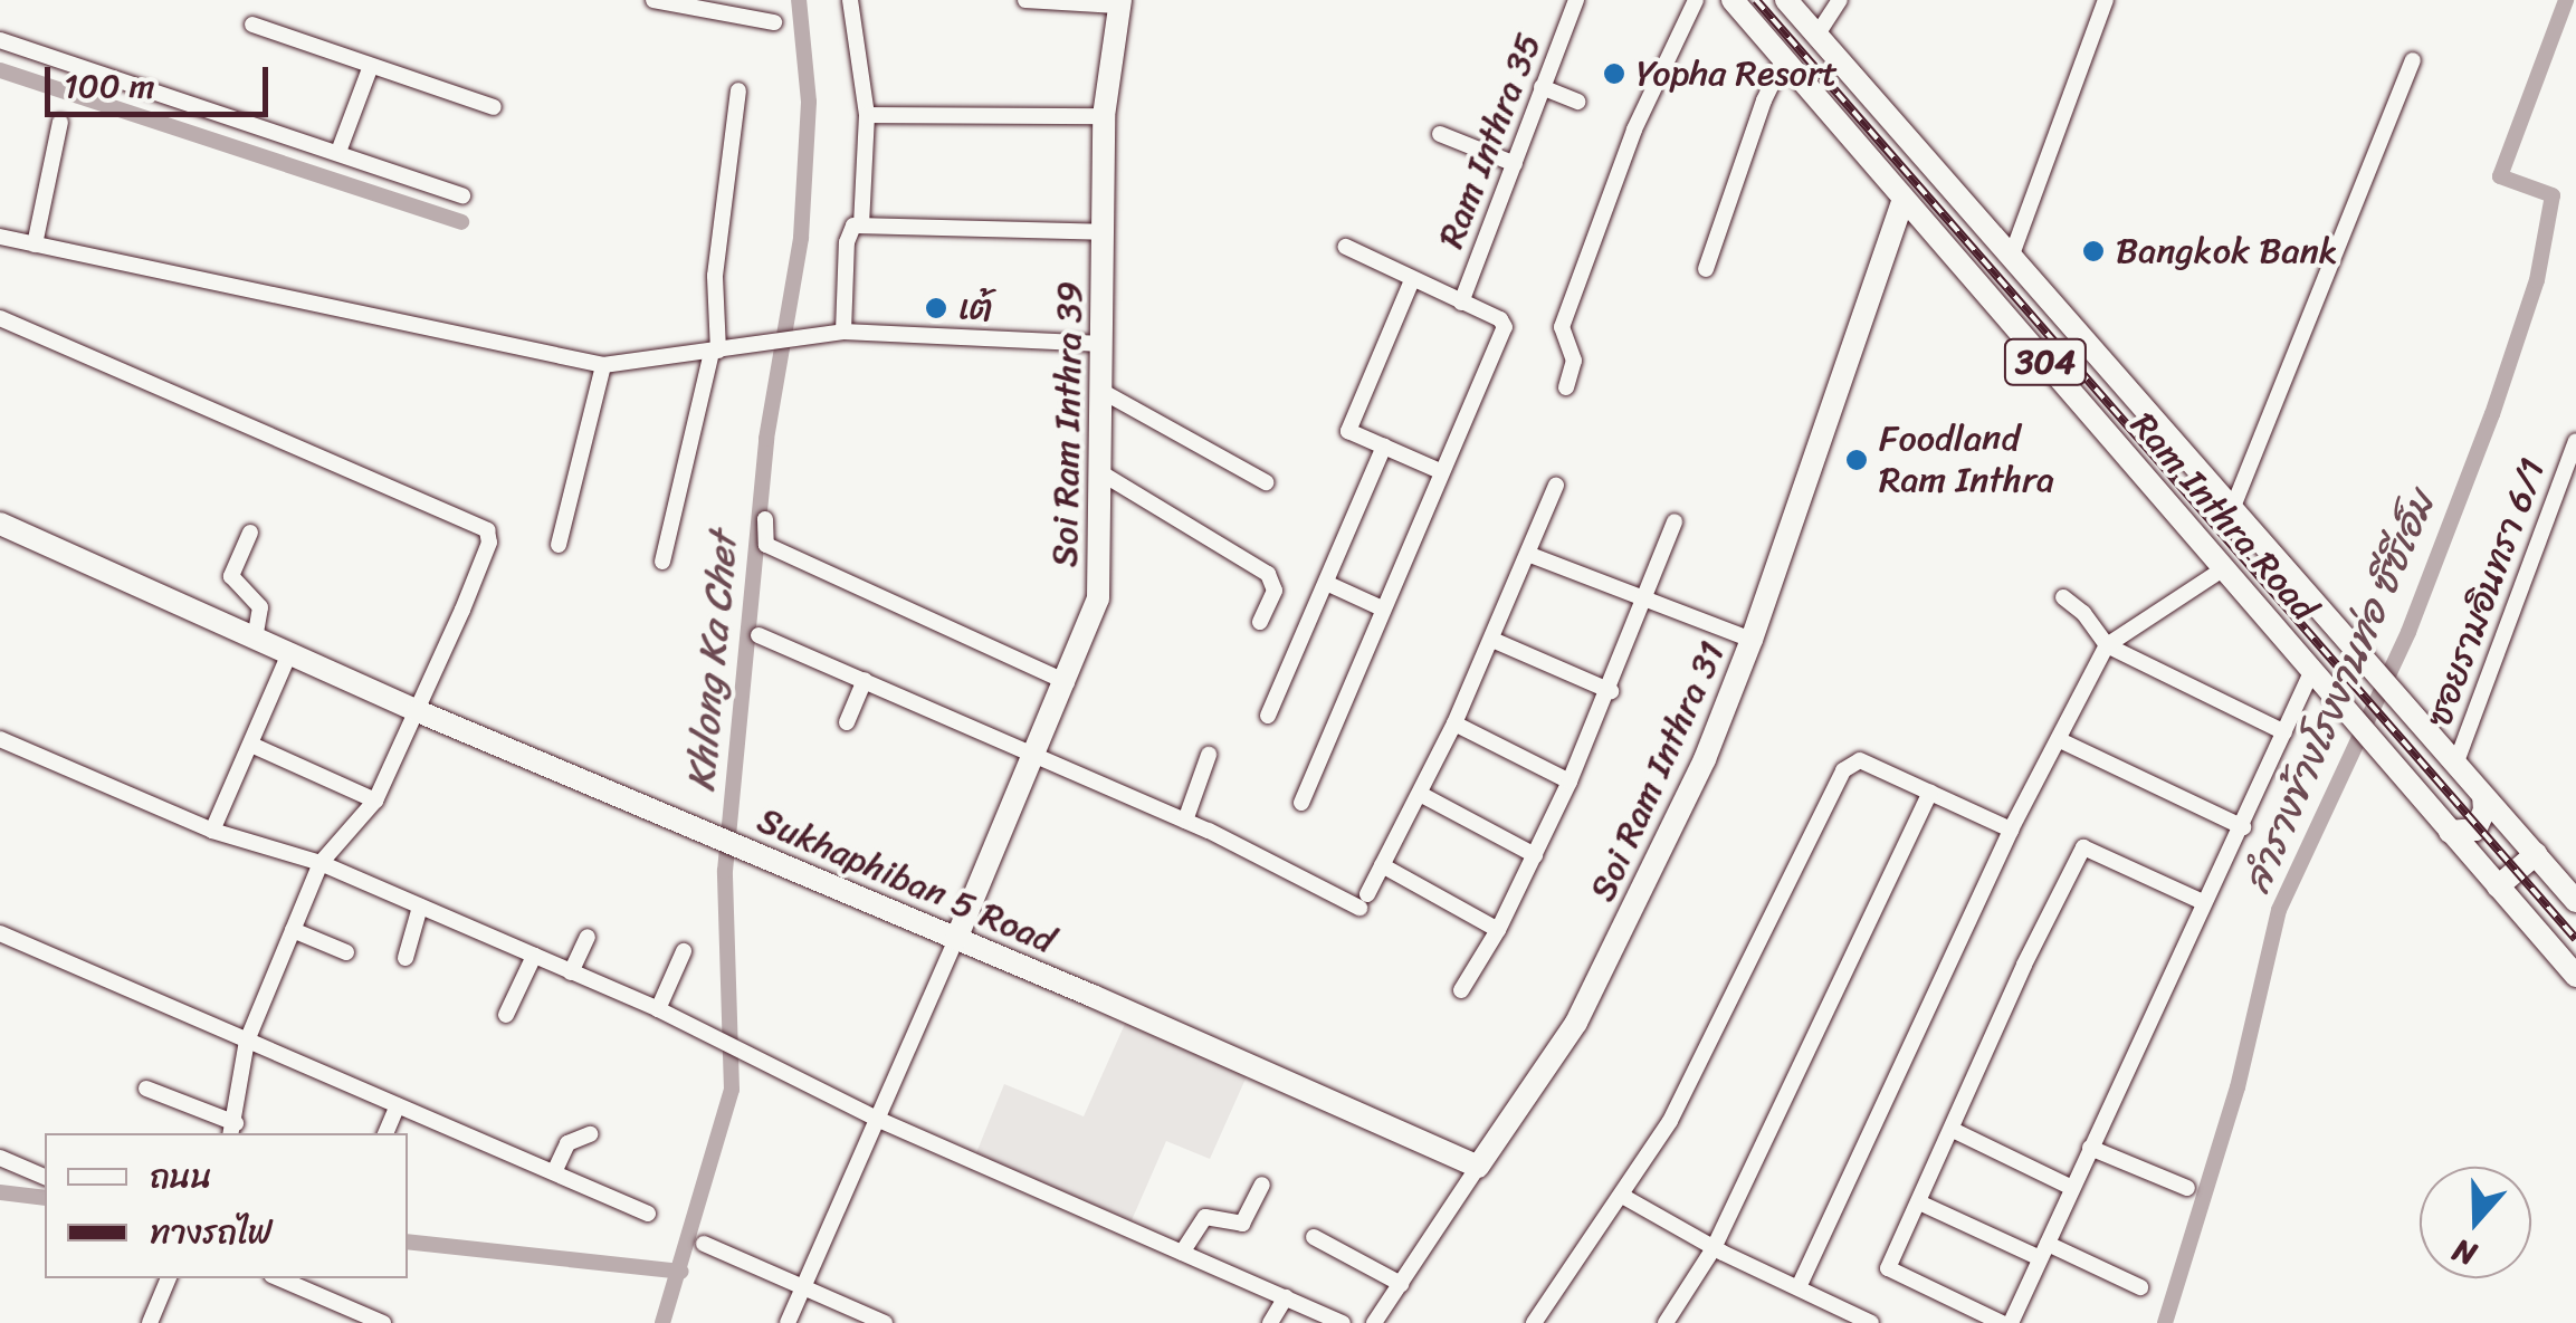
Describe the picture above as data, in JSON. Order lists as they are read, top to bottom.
{
  "streets": {
    "street": [
      "Ram Inthra 35",
      "304",
      "Soi Ram Inthra 39",
      "Ram Inthra Road",
      "ซอยรามอินทรา 6/1",
      "Soi Ram Inthra 31",
      "Sukhaphiban 5 Road"
    ]
  },
  "crossings": [
    ["Soi Ram Inthra 39", "Sukhaphiban 5 Road"],
    ["Ram Inthra Road", "ซอยรามอินทรา 6/1"],
    ["Ram Inthra Road", "Soi Ram Inthra 31"],
    ["Soi Ram Inthra 31", "Sukhaphiban 5 Road"]
  ],
  "water": ["Khlong Ka Chet", "ลำรางข้างโรงงานท่อ ซีซีเอ็ม"],
  "places": [
    "Yopha Resort",
    "Bangkok Bank",
    "เต้",
    "Foodland Ram Inthra"
  ],
  "legend": ["ถนน", "ทางรถไฟ"],
  "scale_bar": "100 m",
  "north": "bottom"
}
